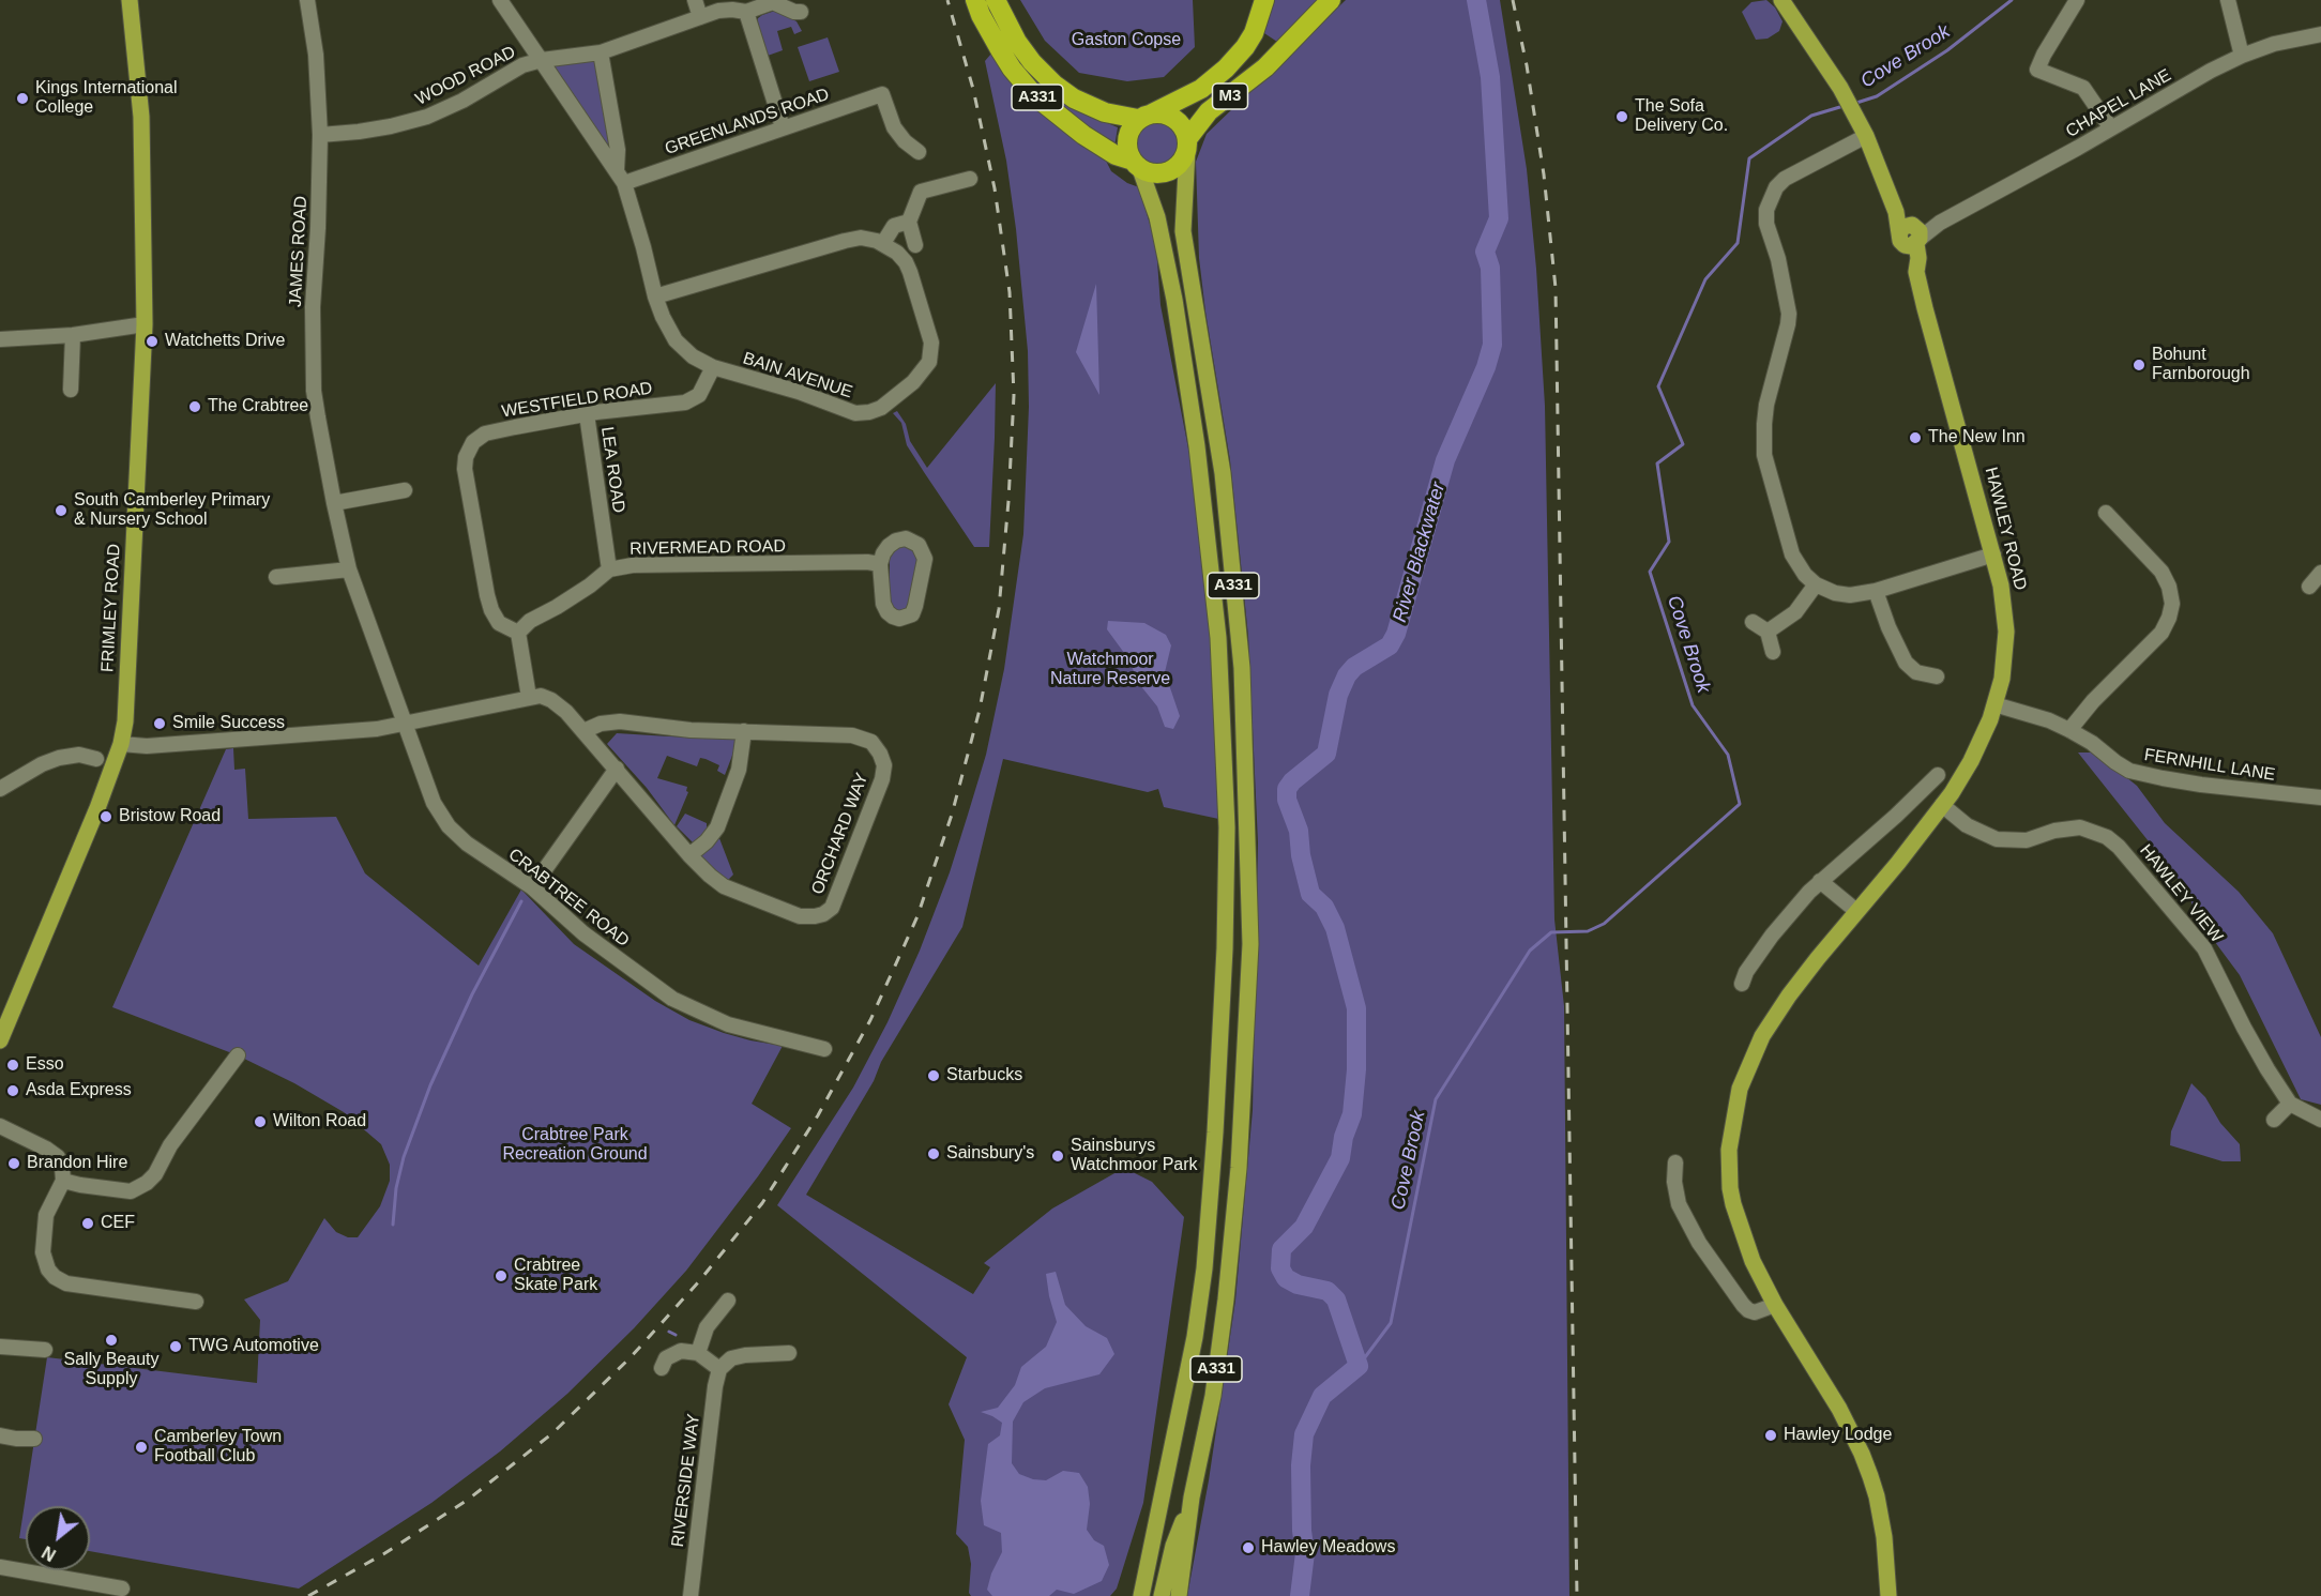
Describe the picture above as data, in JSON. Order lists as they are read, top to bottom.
{
  "streets": {
    "highway": ["M3", "A331"],
    "main road": ["HAWLEY ROAD", "FRIMLEY ROAD"],
    "street": [
      "WOOD ROAD",
      "CHAPEL LANE",
      "GREENLANDS ROAD",
      "JAMES ROAD",
      "BAIN AVENUE",
      "WESTFIELD ROAD",
      "LEA ROAD",
      "RIVERMEAD ROAD",
      "FERNHILL LANE",
      "ORCHARD WAY",
      "HAWLEY VIEW",
      "CRABTREE ROAD",
      "RIVERSIDE WAY"
    ]
  },
  "crossings": [
    ["WOOD ROAD", "JAMES ROAD"],
    ["WOOD ROAD", "BAIN AVENUE"],
    ["M3", "A331"],
    ["CHAPEL LANE", "HAWLEY ROAD"],
    ["GREENLANDS ROAD", "BAIN AVENUE"],
    ["JAMES ROAD", "ORCHARD WAY"],
    ["JAMES ROAD", "CRABTREE ROAD"],
    ["BAIN AVENUE", "WESTFIELD ROAD"],
    ["WESTFIELD ROAD", "LEA ROAD"],
    ["WESTFIELD ROAD", "RIVERMEAD ROAD"],
    ["LEA ROAD", "RIVERMEAD ROAD"],
    ["HAWLEY ROAD", "FERNHILL LANE"],
    ["HAWLEY ROAD", "HAWLEY VIEW"],
    ["ORCHARD WAY", "CRABTREE ROAD"]
  ],
  "water": ["Cove Brook", "River Blackwater"],
  "parks": ["Gaston Copse", "Watchmoor Nature Reserve", "Crabtree Park Recreation Ground"],
  "places": [
    "Kings International College",
    "The Sofa Delivery Co.",
    "Watchetts Drive",
    "Bohunt Farnborough",
    "The Crabtree",
    "The New Inn",
    "South Camberley Primary & Nursery School",
    "Smile Success",
    "Bristow Road",
    "Esso",
    "Starbucks",
    "Asda Express",
    "Wilton Road",
    "Sainsbury's",
    "Sainsburys Watchmoor Park",
    "Brandon Hire",
    "CEF",
    "Crabtree Skate Park",
    "Sally Beauty Supply",
    "TWG Automotive",
    "Hawley Lodge",
    "Camberley Town Football Club",
    "Hawley Meadows"
  ],
  "north": "bottom left"
}
